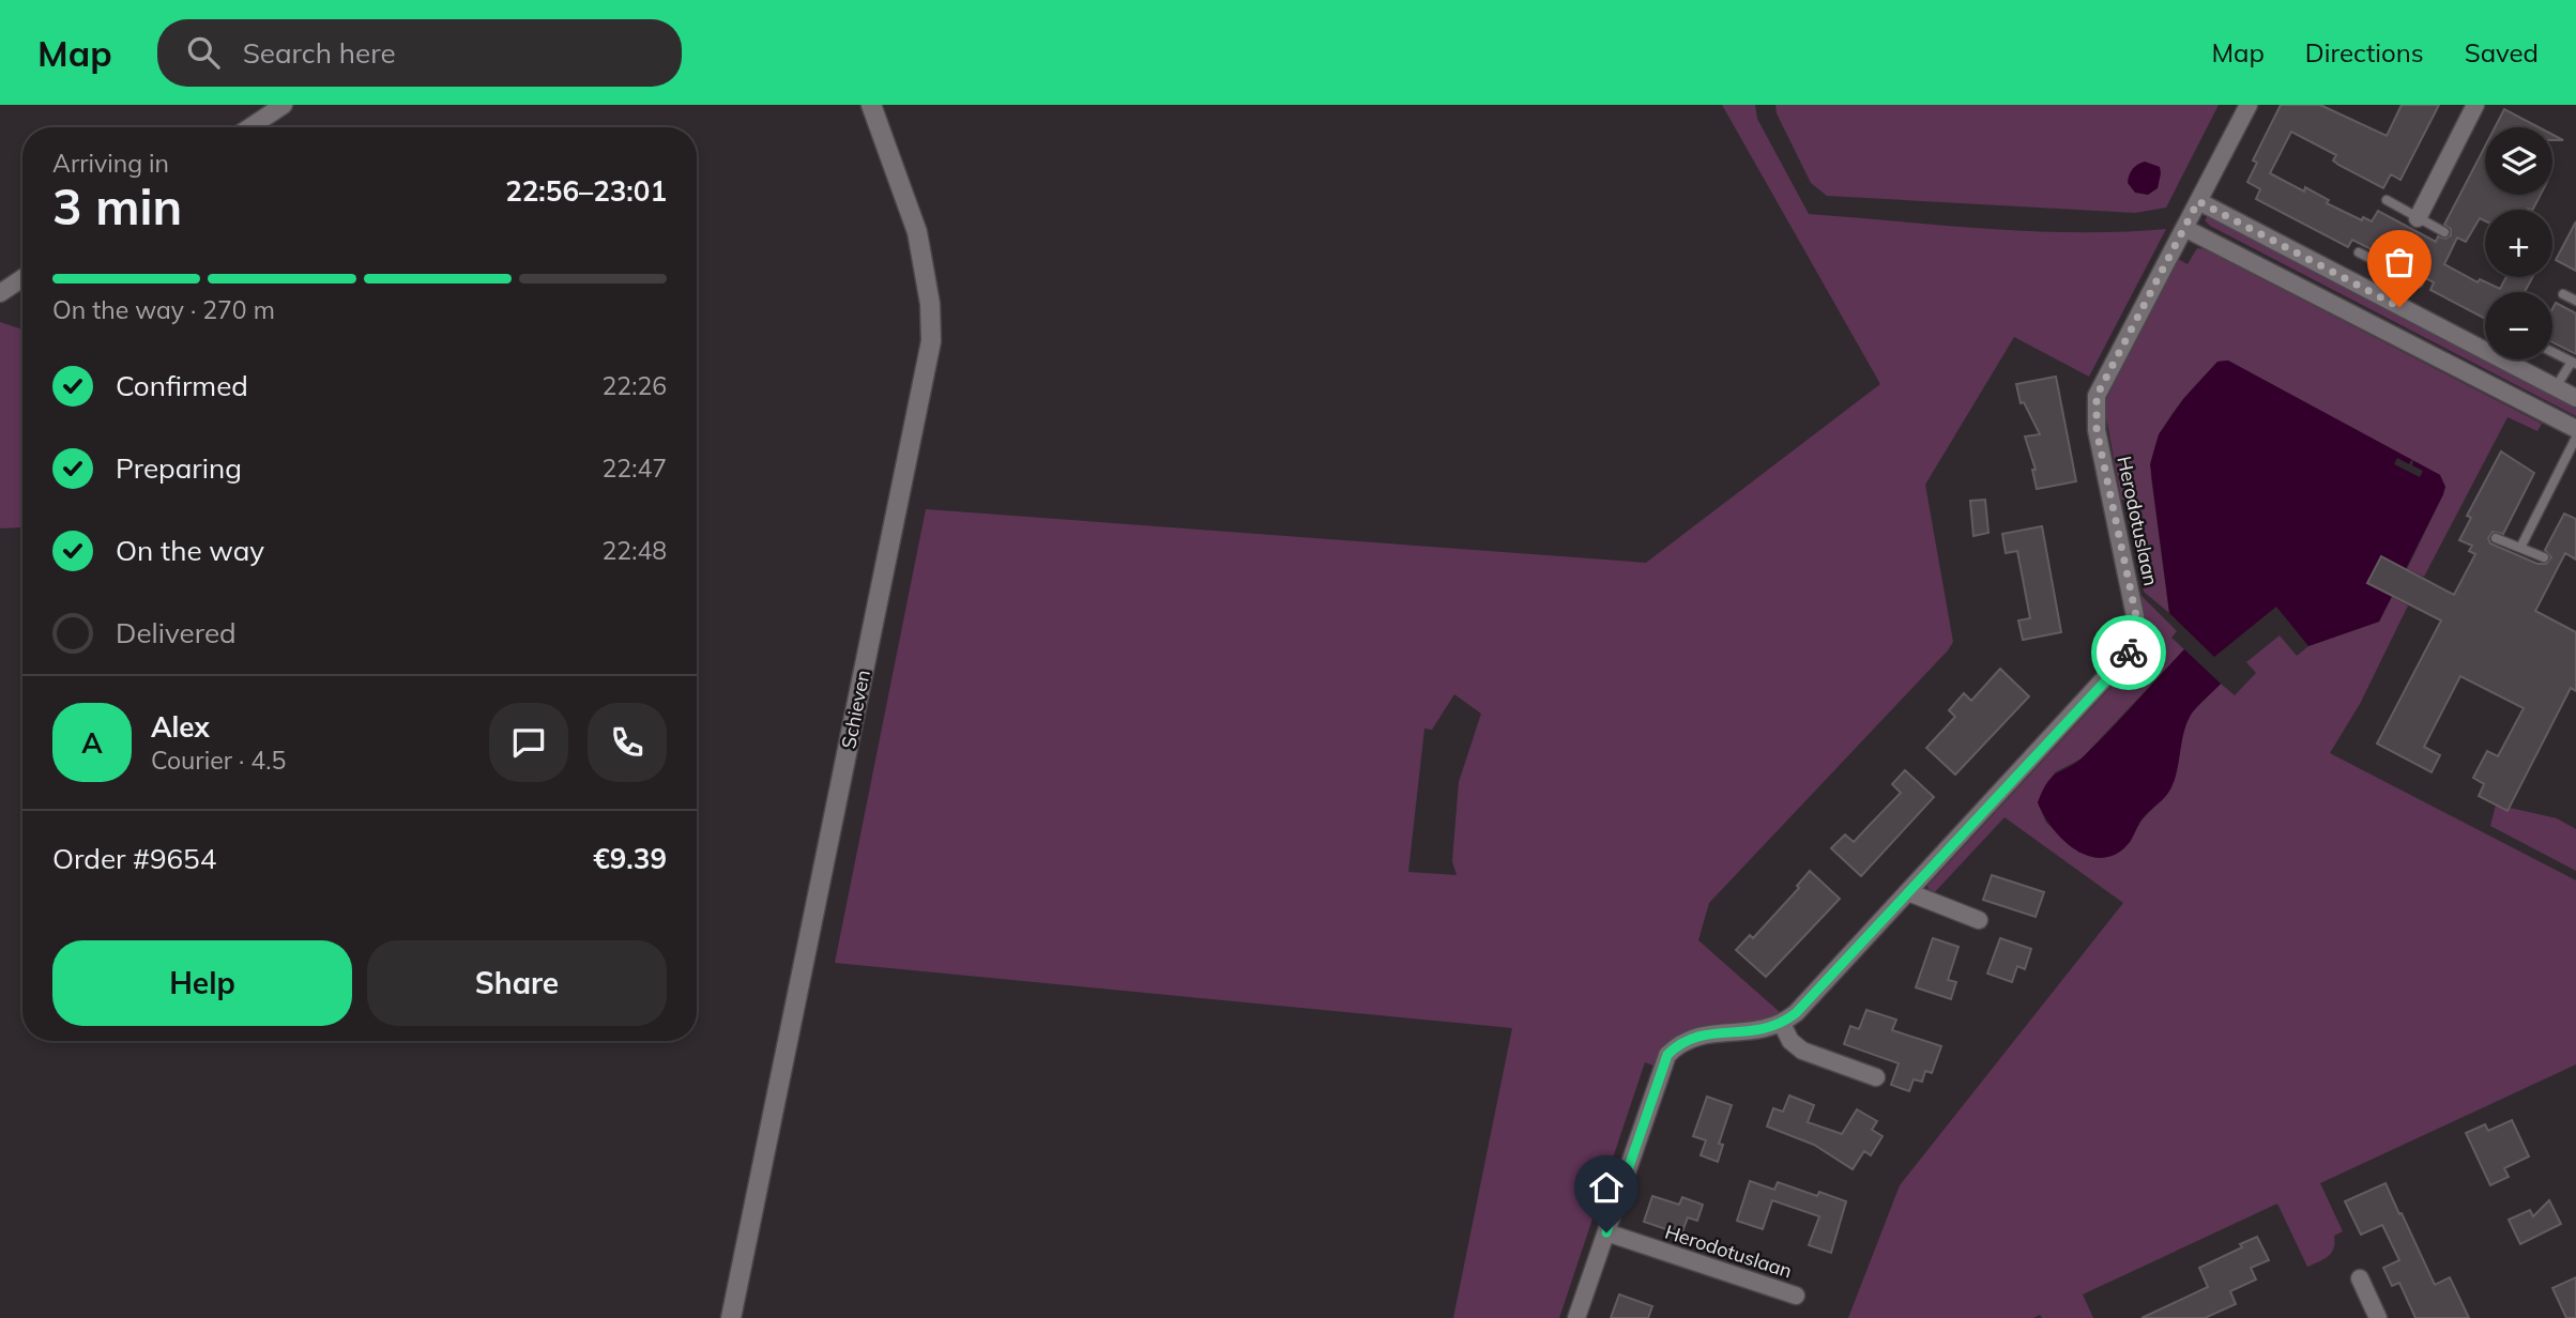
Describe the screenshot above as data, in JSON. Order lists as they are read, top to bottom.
{
  "streets": {
    "street": ["Herodotuslaan", "Schieven"]
  },
  "page": {
    "header": "Map",
    "search": "Search here",
    "nav": ["Map", "Directions", "Saved"],
    "map_buttons": ["+", "−"],
    "heading": ["3 min", "Arriving in", "22:56–23:01"],
    "panel": [
      "Alex",
      "Courier · 4.5",
      "Order #9654",
      "€9.39"
    ],
    "bar": "On the way · 270 m",
    "list": [
      ["Confirmed", "22:26"],
      ["Preparing", "22:47"],
      ["On the way", "22:48"],
      "Delivered"
    ],
    "round": "A",
    "buttons": ["Help", "Share"]
  }
}
